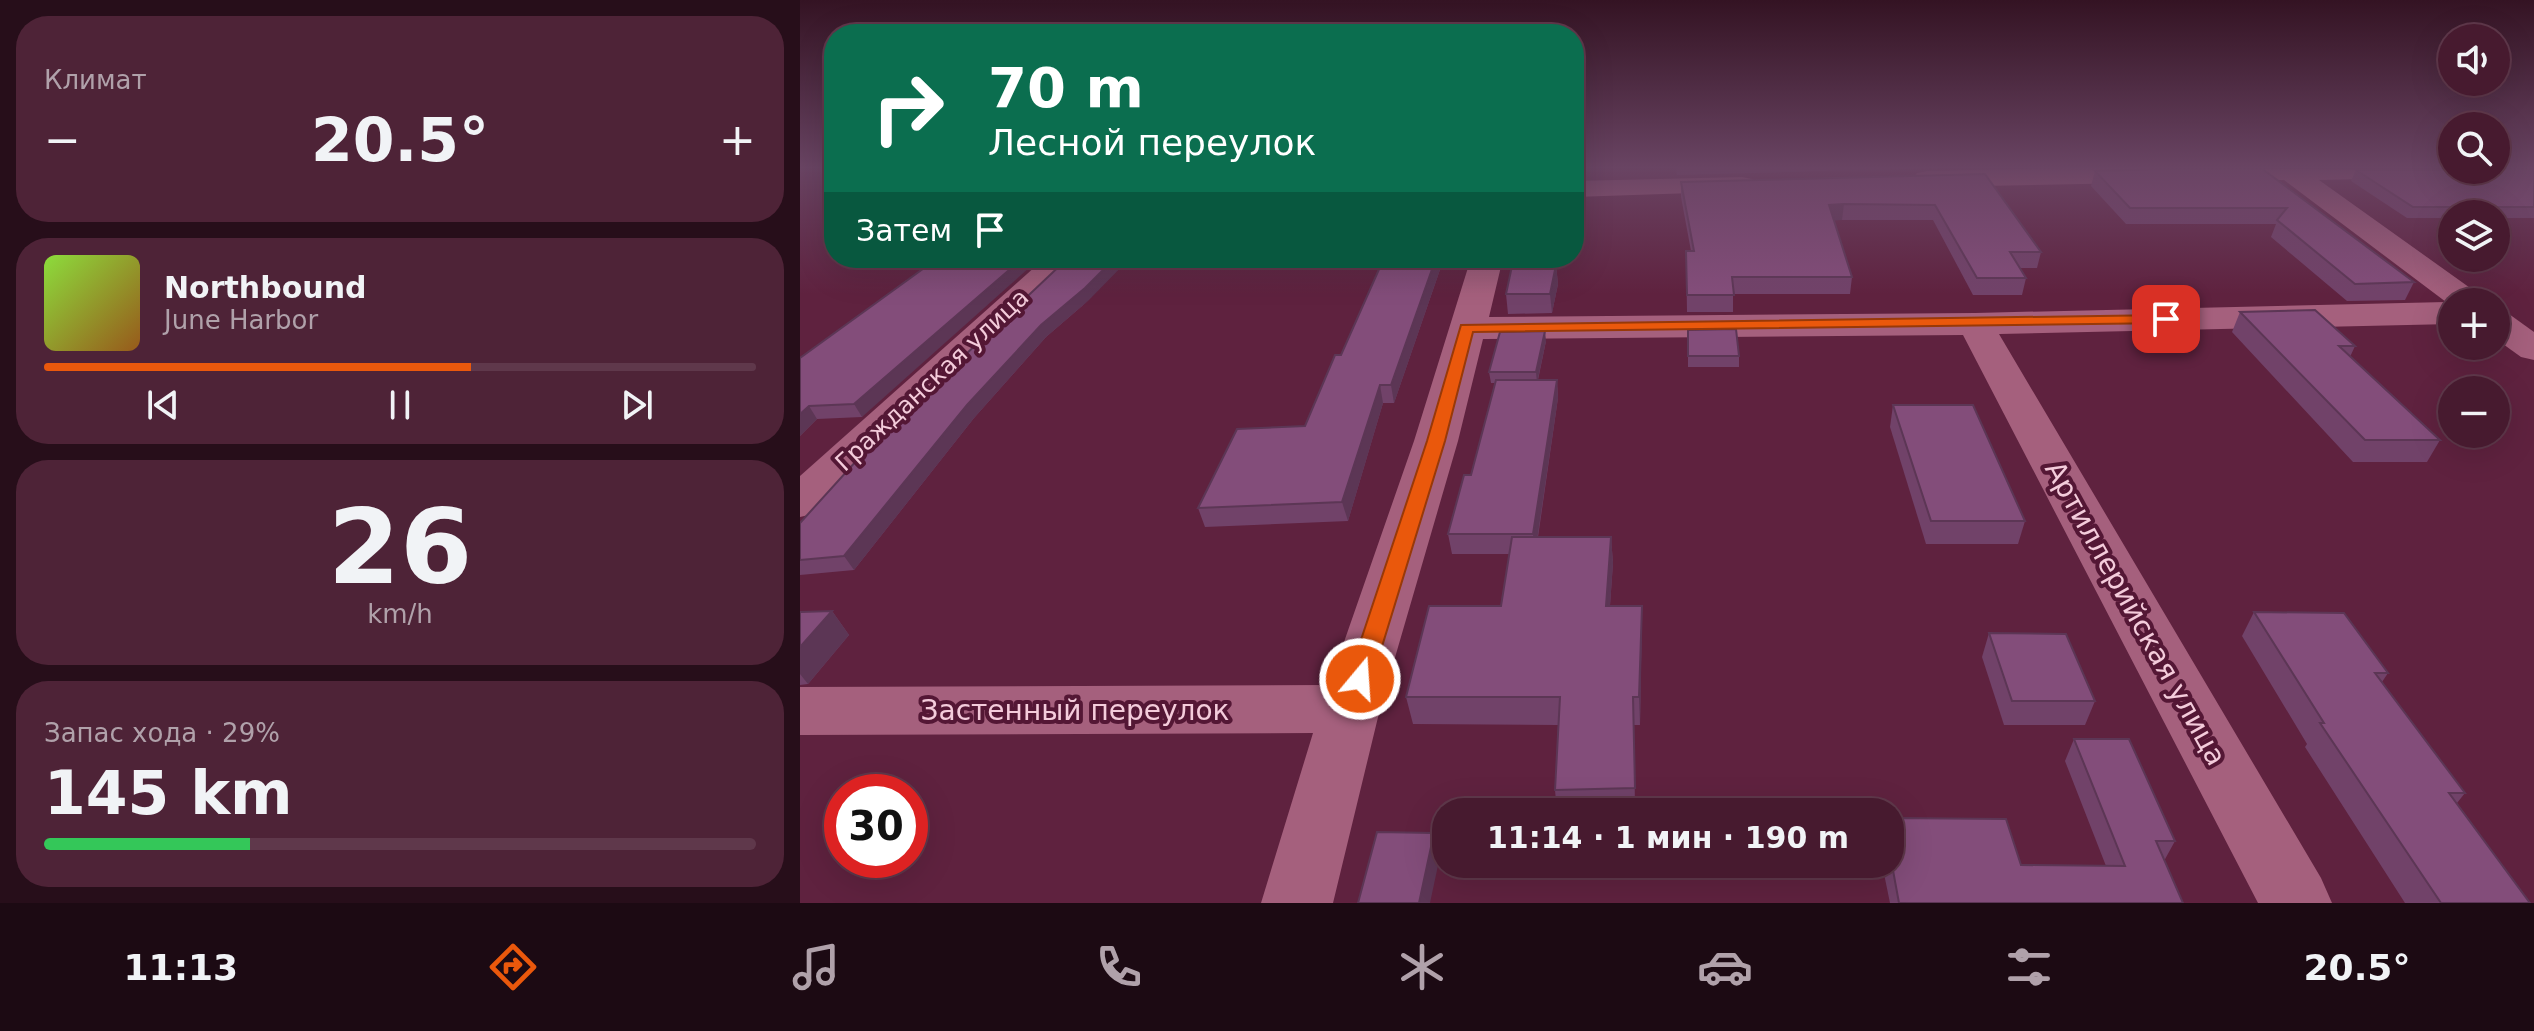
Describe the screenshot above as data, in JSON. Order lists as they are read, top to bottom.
{
  "streets": {
    "street": ["Гражданская улица", "Артиллерийская улица", "Застенный переулок"]
  },
  "page": {
    "tile": [
      "Климат",
      ["26", "km/h"],
      ["Запас хода · 29%", "145 km"]
    ],
    "map_buttons": ["+", "−"],
    "turn": ["70 m", "Лесной переулок"],
    "heat": ["−", "20.5°", "+"],
    "then": "Затем",
    "song": ["Northbound", "June Harbor"],
    "limit": "30",
    "trip": "11:14 · 1 мин · 190 m",
    "tabs": ["11:13", "20.5°"]
  }
}
